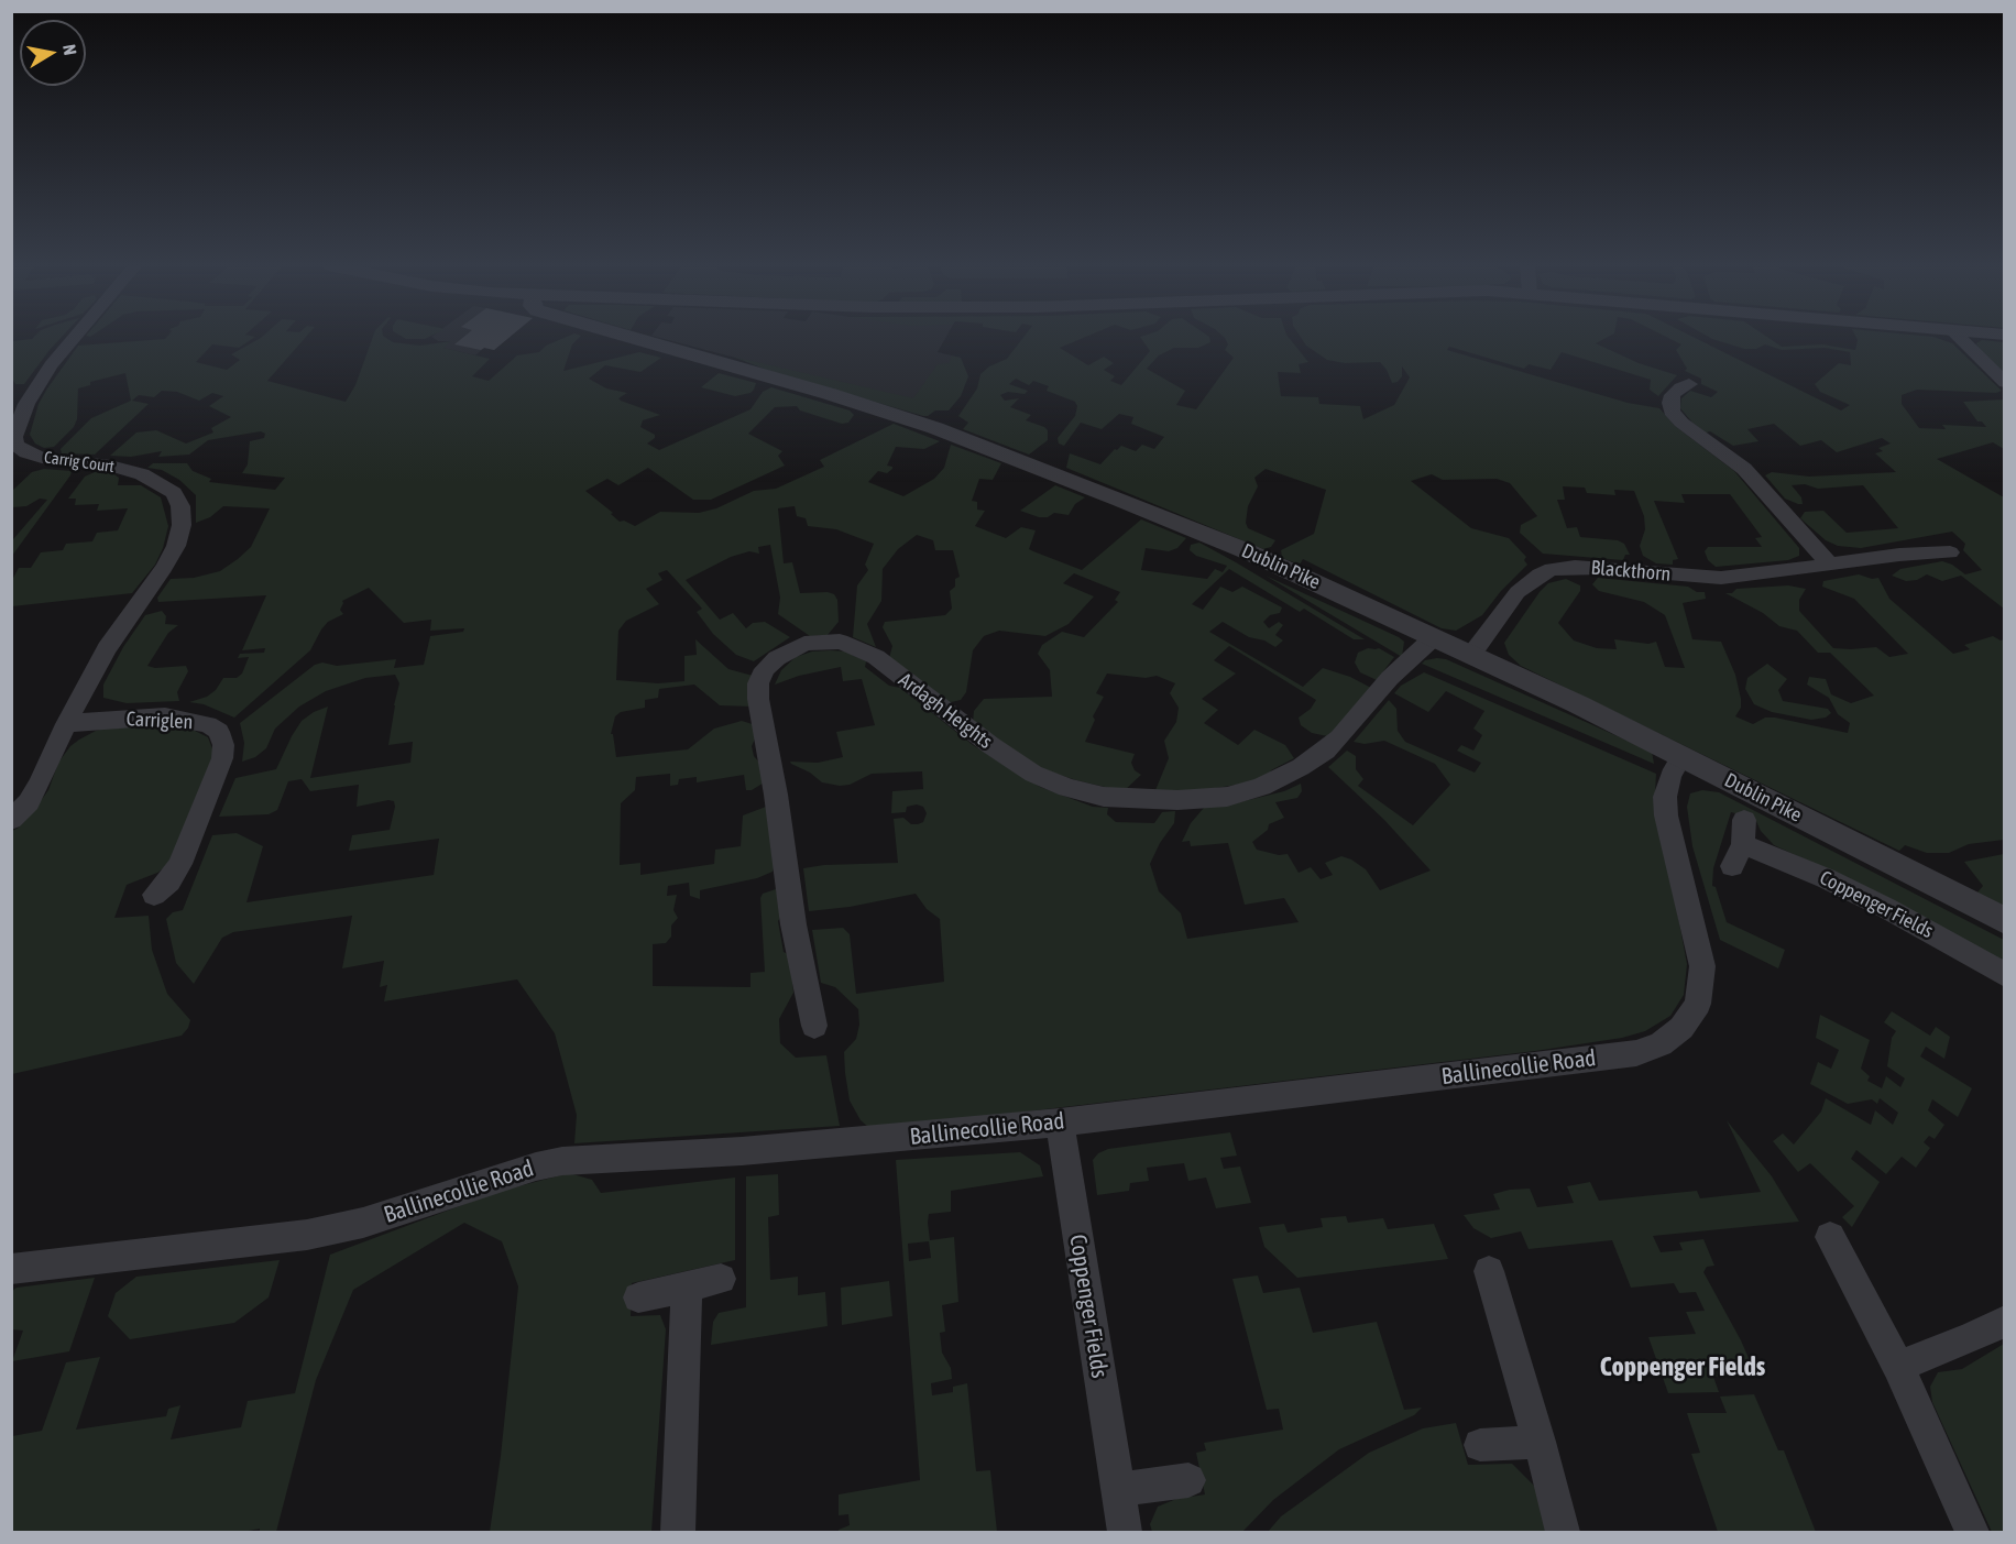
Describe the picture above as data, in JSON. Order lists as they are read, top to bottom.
{
  "streets": {
    "street": [
      "Carrig Court",
      "Dublin Pike",
      "Blackthorn",
      "Ardagh Heights",
      "Carriglen",
      "Coppenger Fields",
      "Ballinecollie Road"
    ]
  },
  "crossings": [
    ["Carrig Court", "Carriglen"],
    ["Dublin Pike", "Blackthorn"],
    ["Dublin Pike", "Ardagh Heights"],
    ["Dublin Pike", "Ballinecollie Road"],
    ["Coppenger Fields", "Ballinecollie Road"]
  ],
  "districts": ["Coppenger Fields"],
  "north": "right"
}
